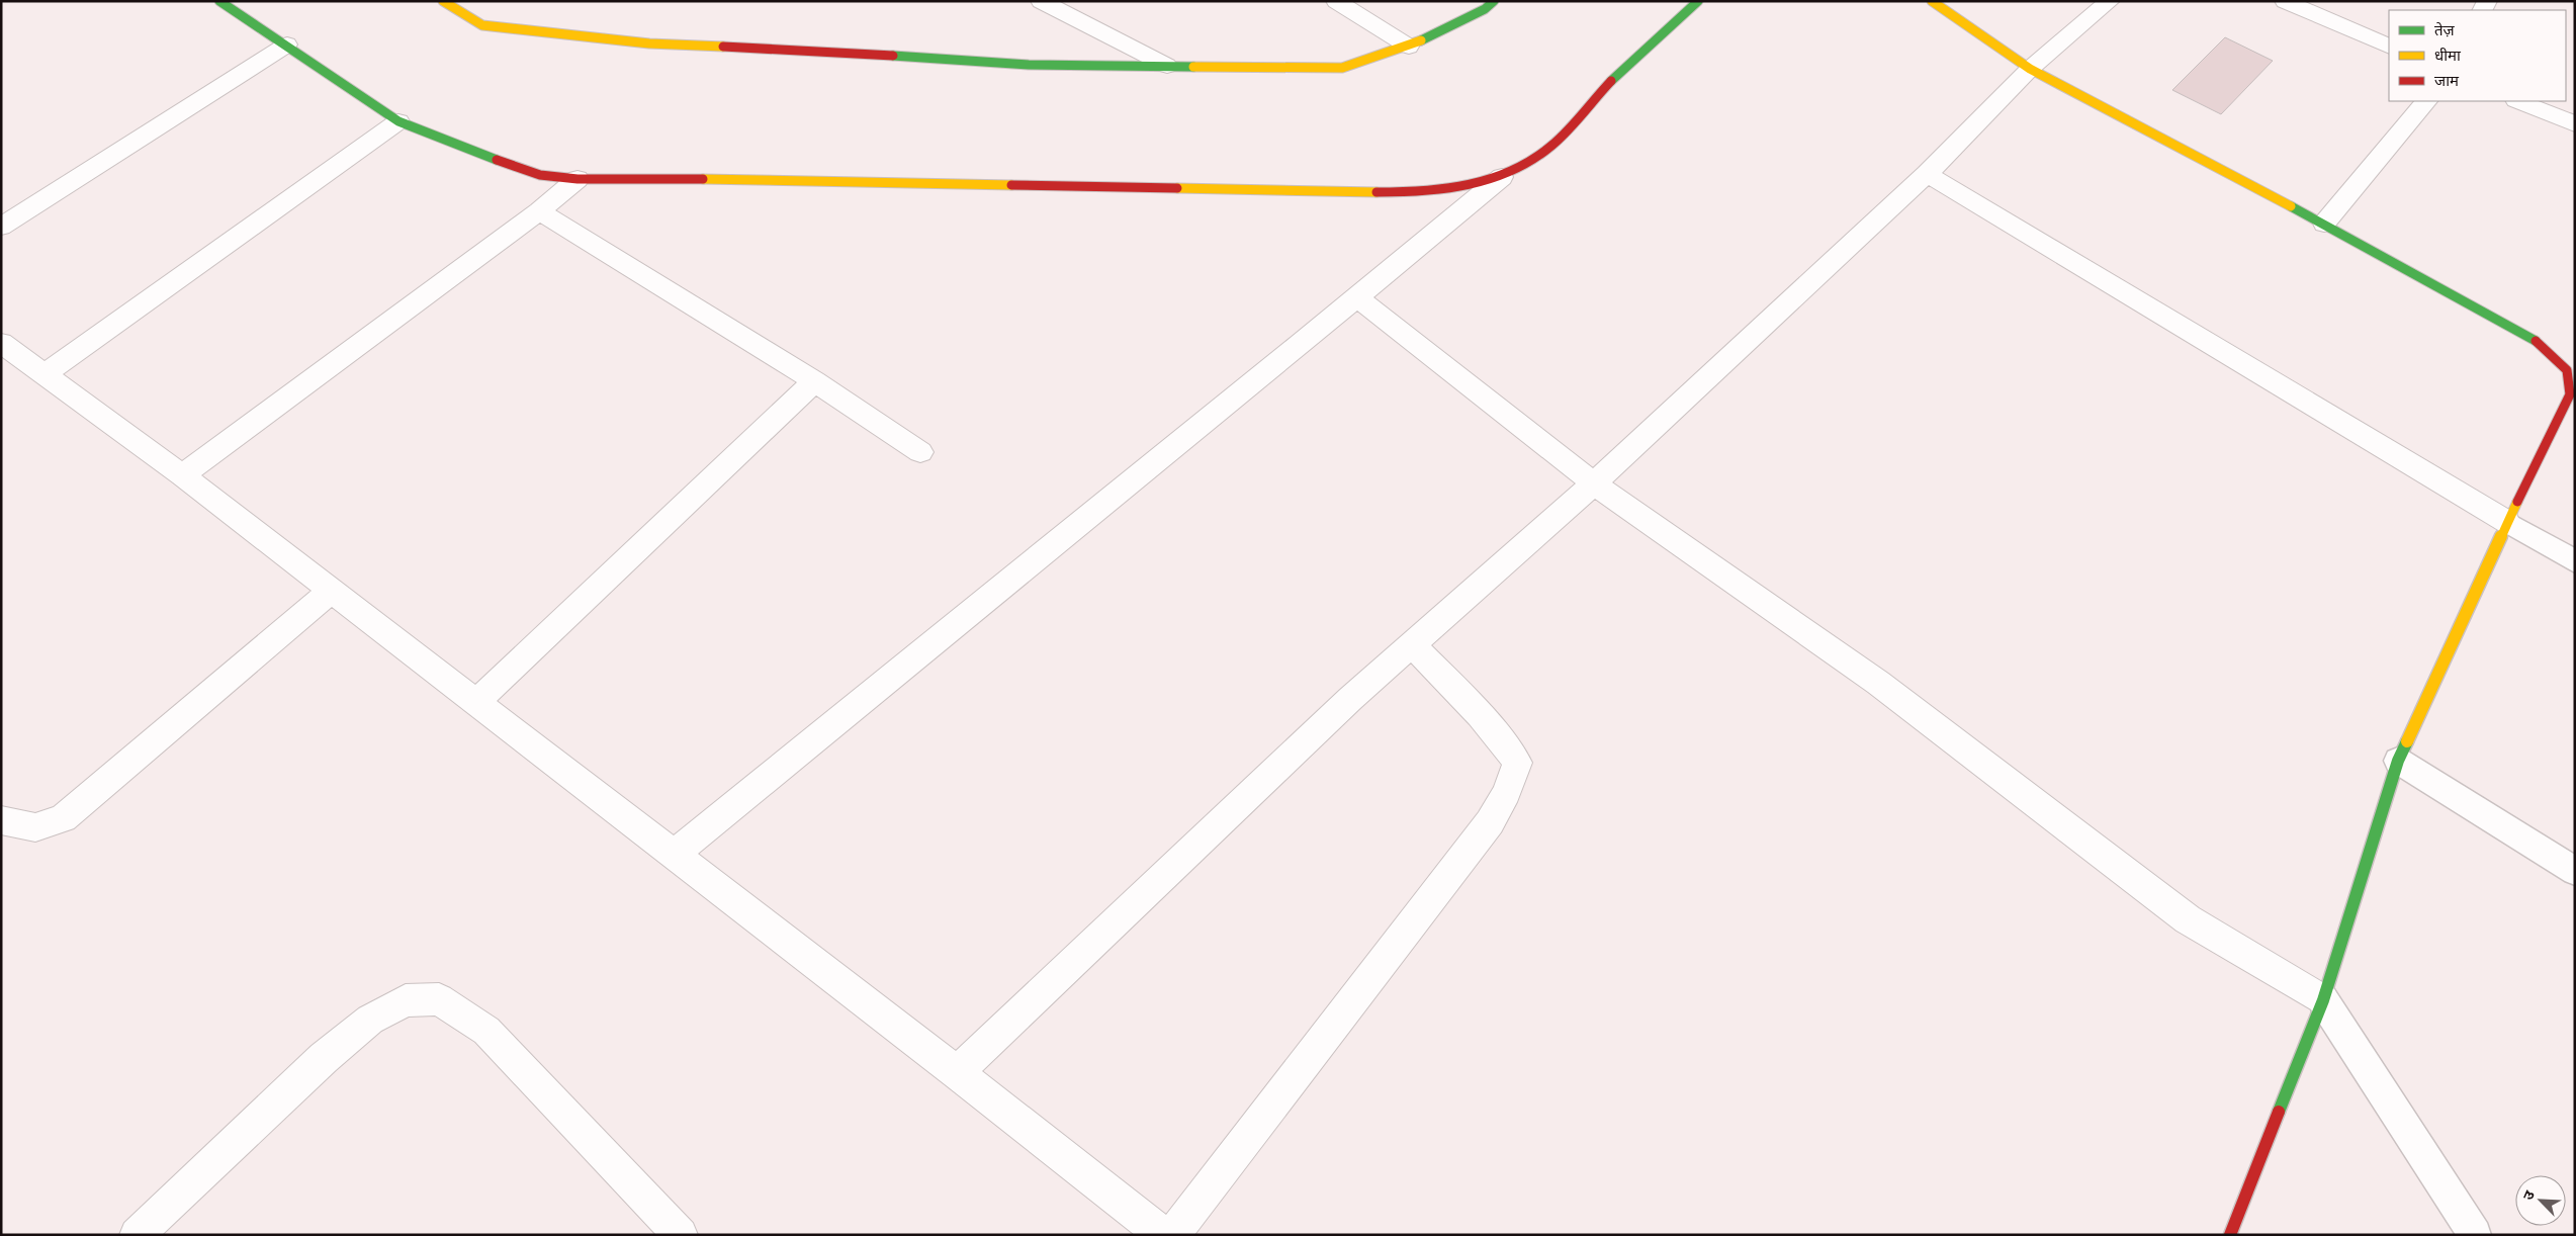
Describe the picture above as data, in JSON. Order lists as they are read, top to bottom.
{
  "legend": ["तेज़", "धीमा", "जाम"],
  "north": "top left"
}
